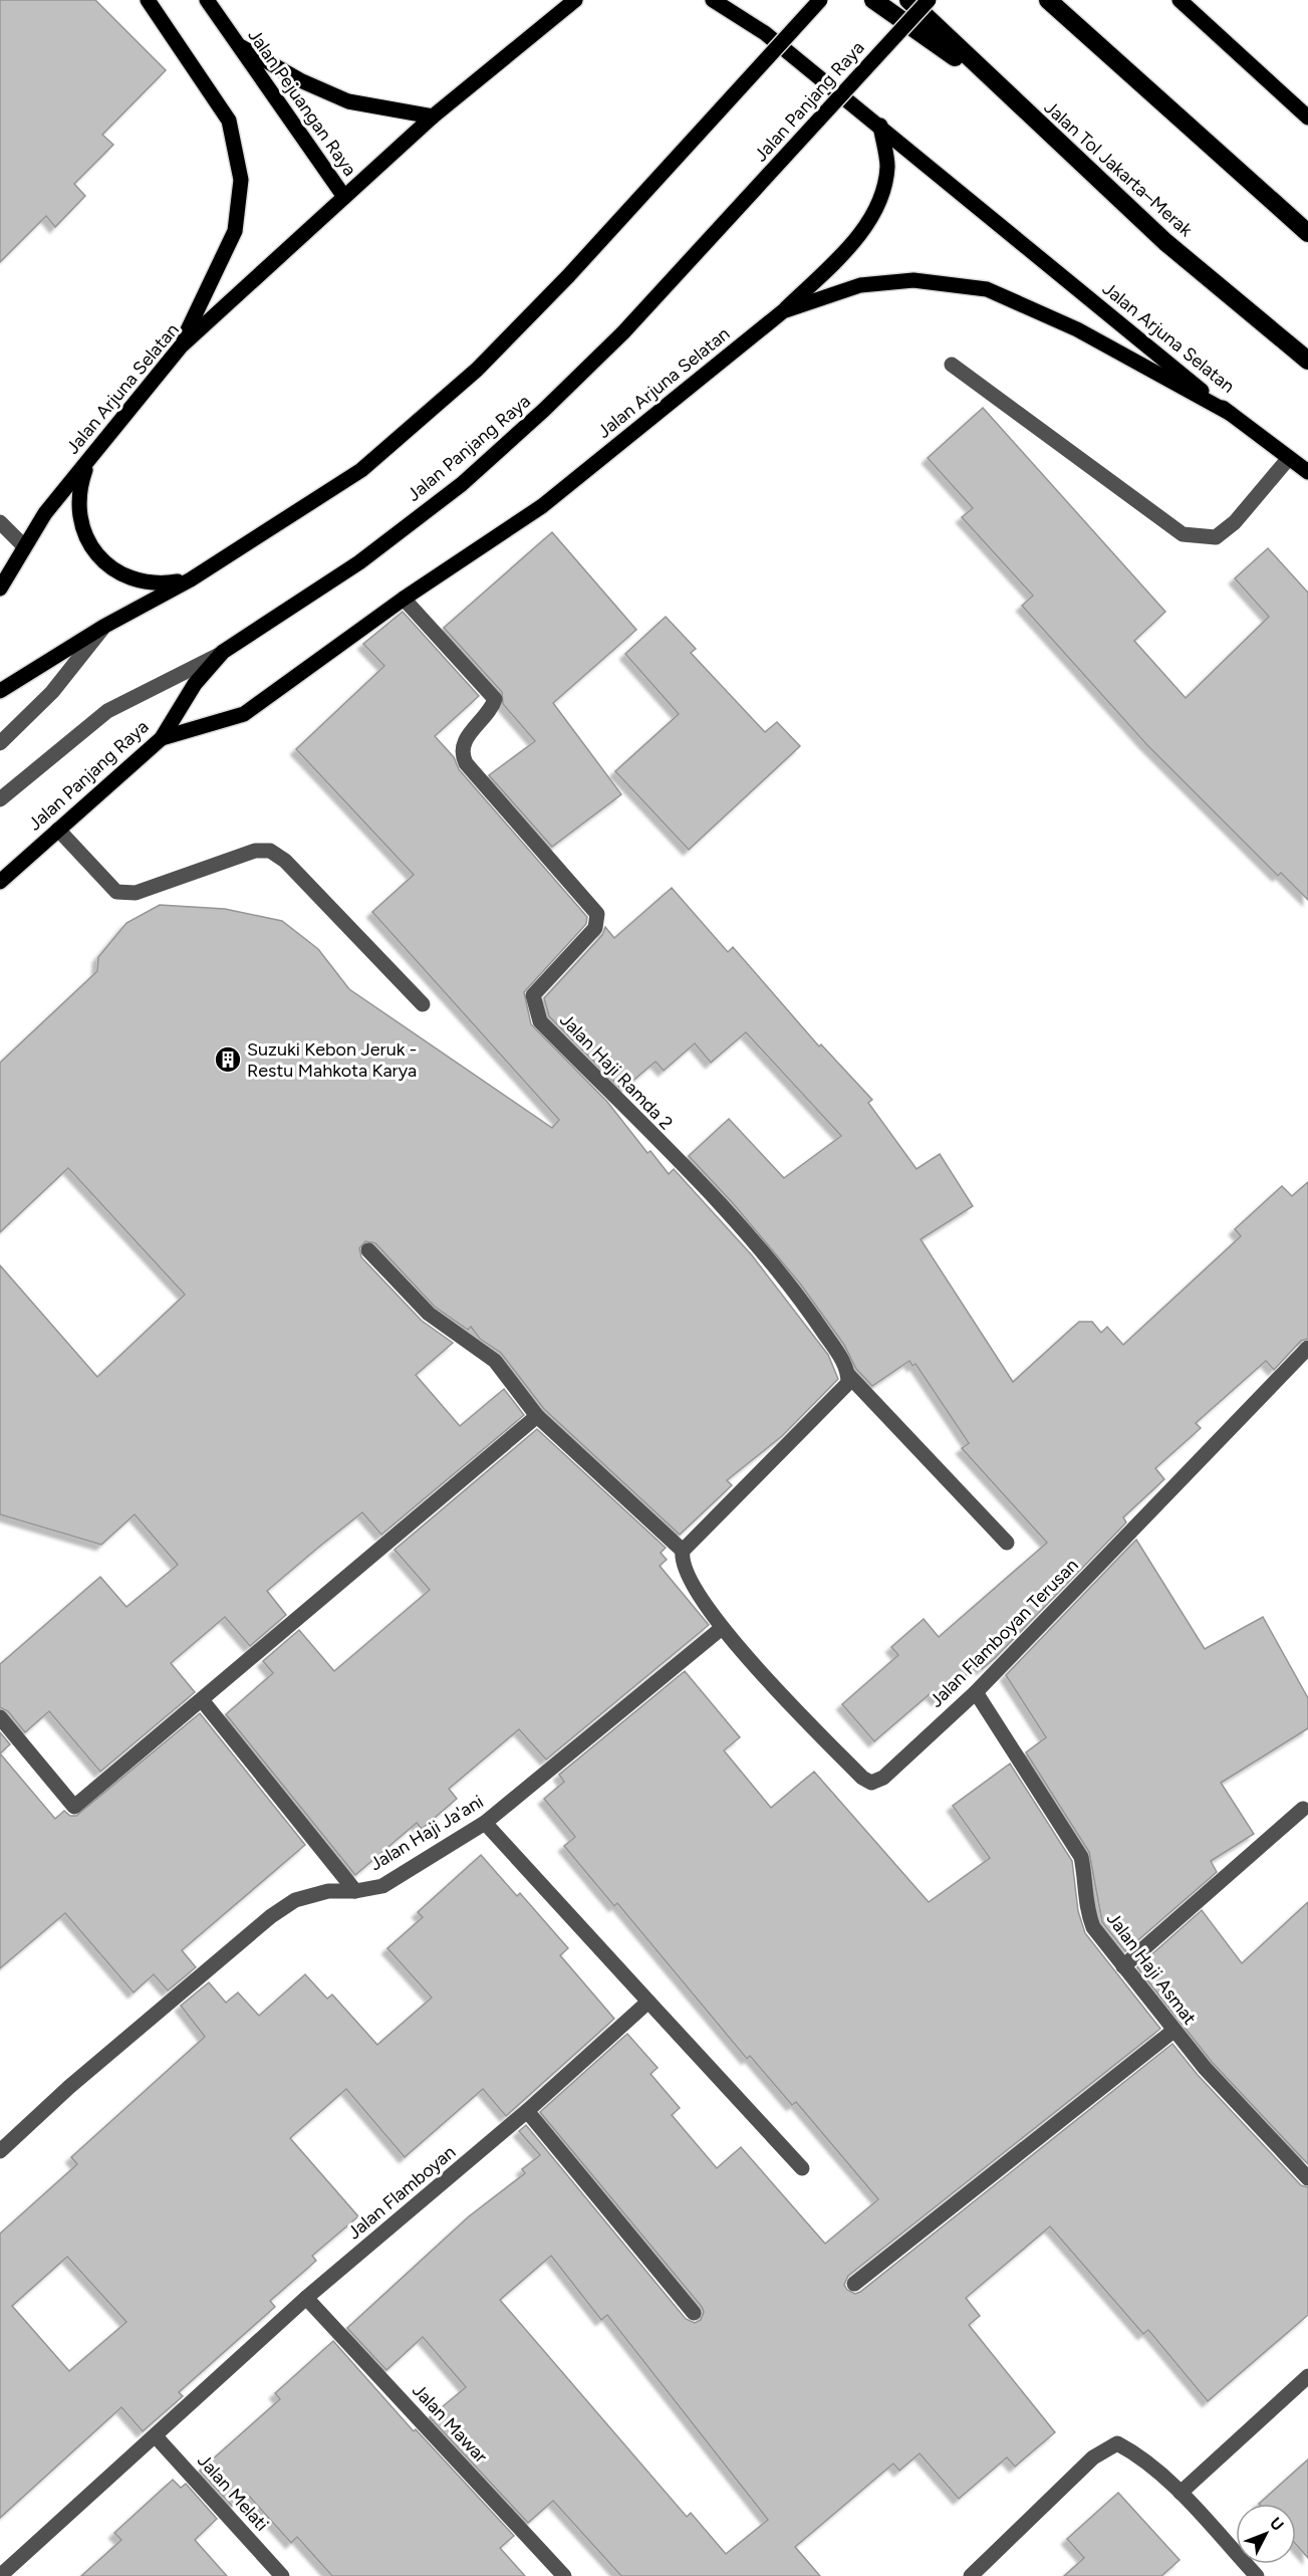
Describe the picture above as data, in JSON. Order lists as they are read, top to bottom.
{
  "streets": {
    "highway": ["Jalan Tol Jakarta–Merak"],
    "main road": ["Jalan Panjang Raya", "Jalan Pejuangan Raya", "Jalan Arjuna Selatan"],
    "street": [
      "Jalan Haji Ramda 2",
      "Jalan Flamboyan Terusan",
      "Jalan Haji Ja'ani",
      "Jalan Haji Asmat",
      "Jalan Flamboyan",
      "Jalan Mawar",
      "Jalan Melati"
    ]
  },
  "crossings": [
    ["Jalan Panjang Raya", "Jalan Arjuna Selatan"],
    ["Jalan Pejuangan Raya", "Jalan Arjuna Selatan"],
    ["Jalan Arjuna Selatan", "Jalan Haji Ramda 2"],
    ["Jalan Flamboyan Terusan", "Jalan Haji Ja'ani"],
    ["Jalan Flamboyan Terusan", "Jalan Haji Asmat"],
    ["Jalan Flamboyan", "Jalan Mawar"],
    ["Jalan Flamboyan", "Jalan Melati"]
  ],
  "places": {
    "building": ["Suzuki Kebon Jeruk - Restu Mahkota Karya"]
  },
  "north": "top right"
}
